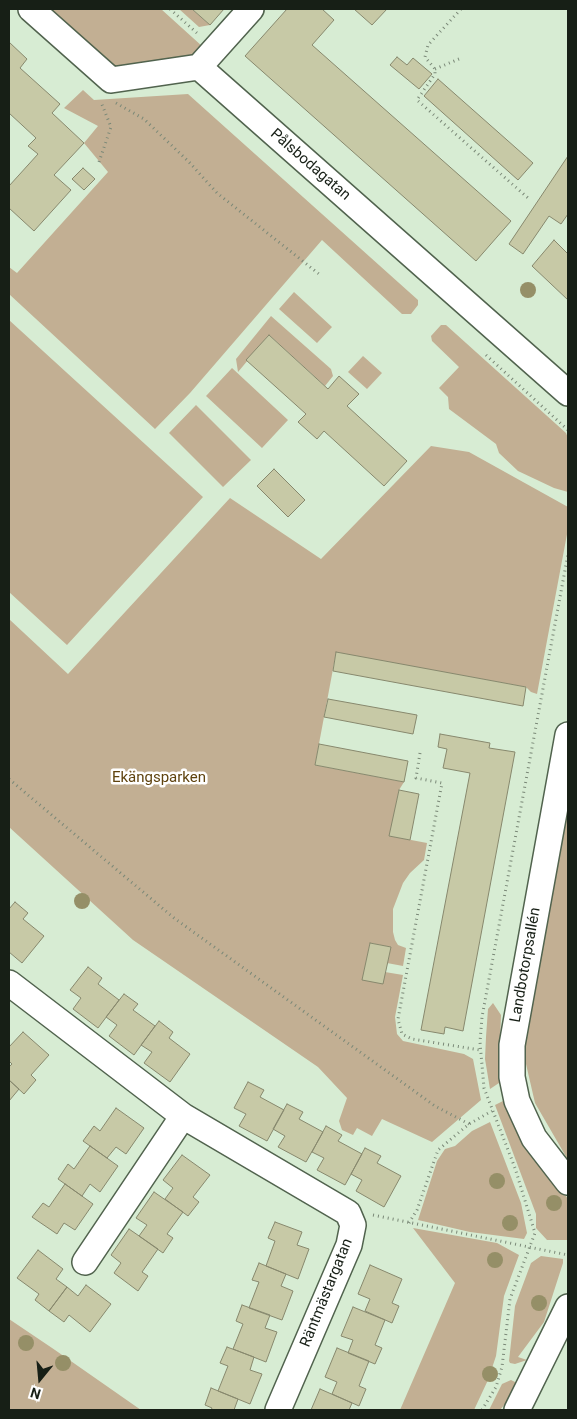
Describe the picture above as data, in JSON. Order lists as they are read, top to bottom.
{
  "streets": {
    "street": ["Pålsbodagatan", "Landbotorpsallén", "Räntmästargatan"]
  },
  "parks": ["Ekängsparken"],
  "north": "bottom"
}
